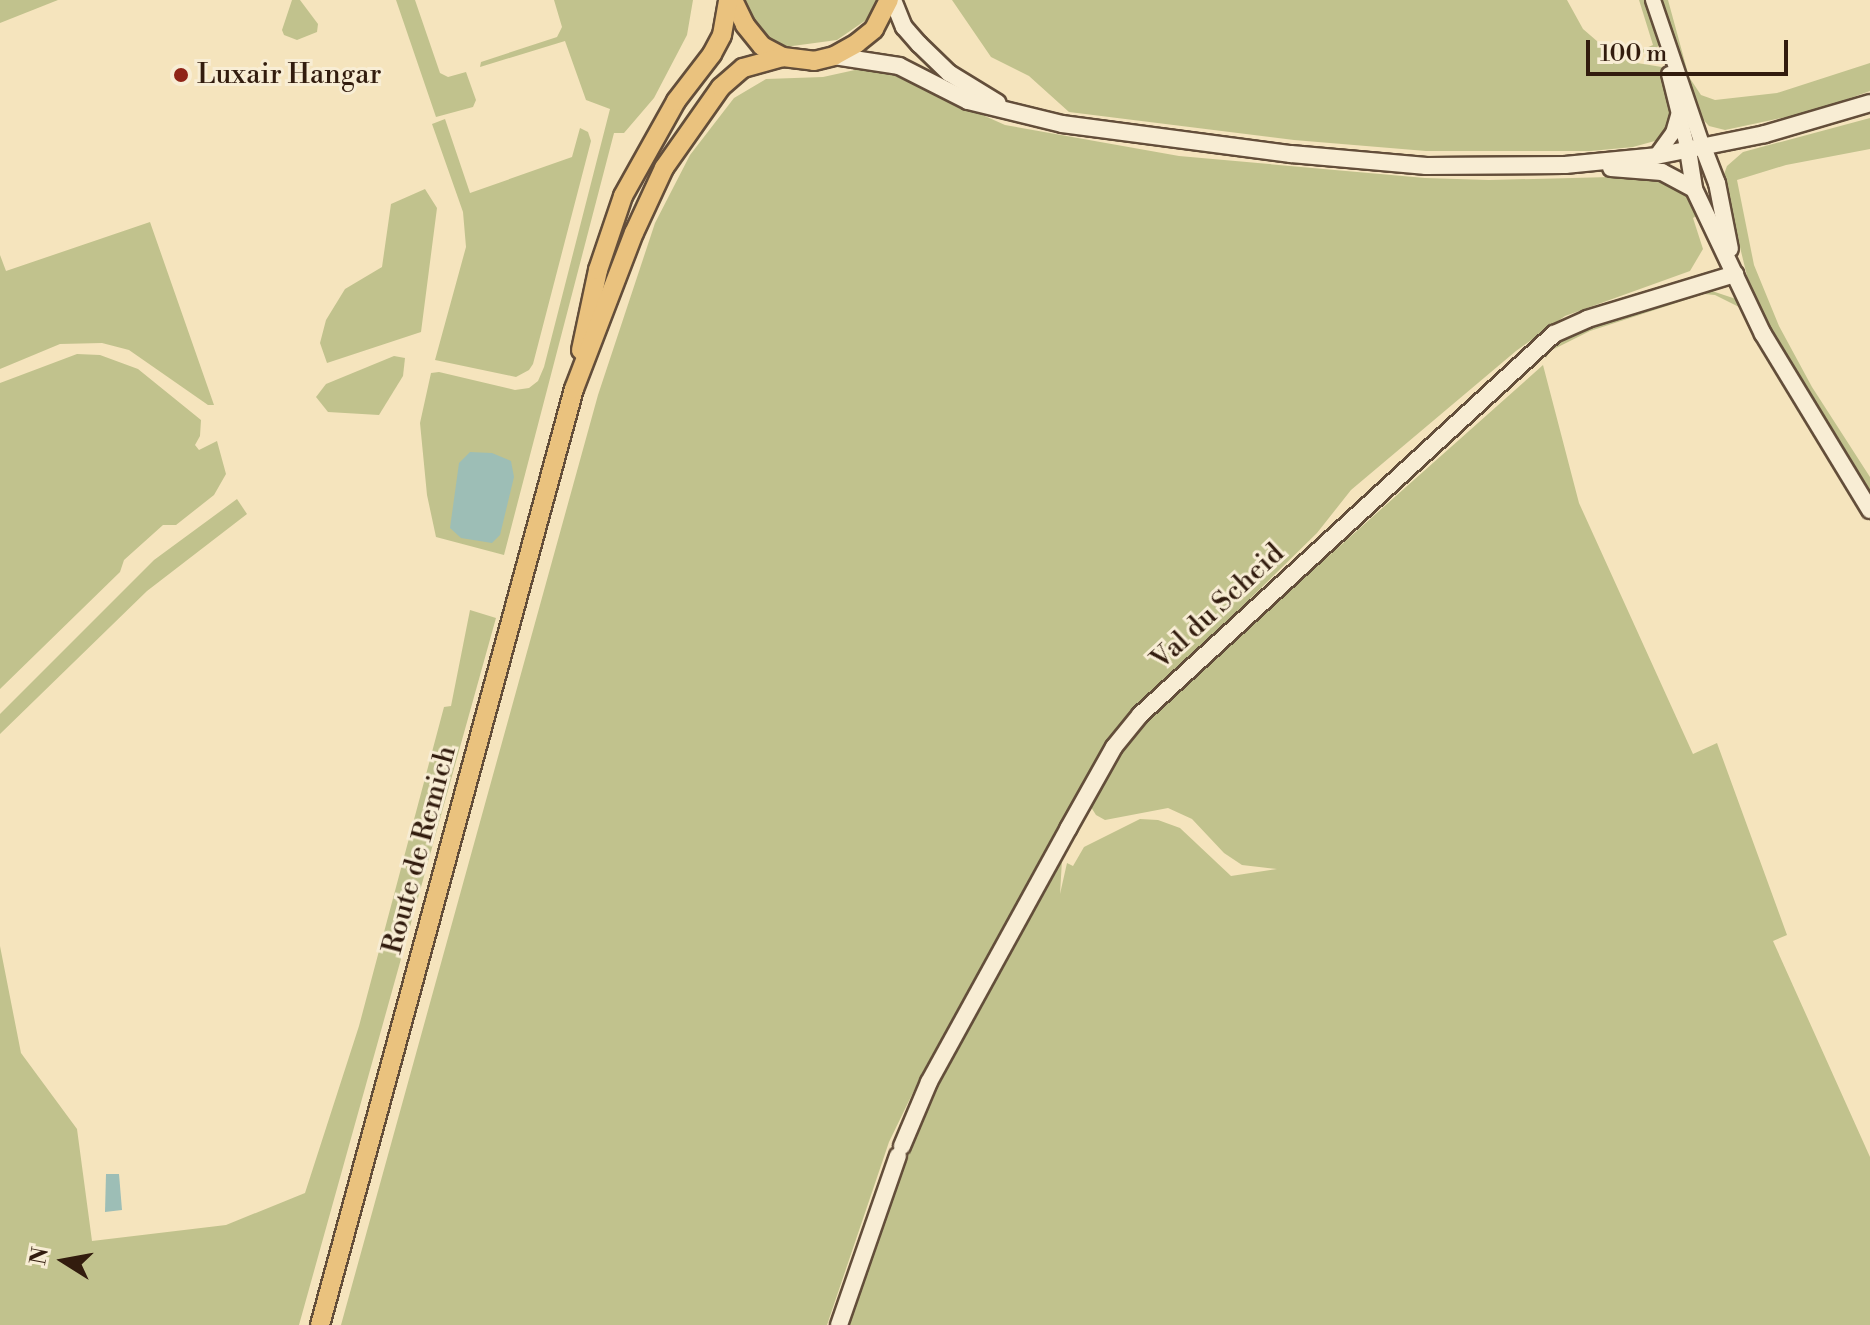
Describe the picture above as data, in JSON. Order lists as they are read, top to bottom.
{
  "streets": {
    "main road": ["Val du Scheid", "Route de Remich"]
  },
  "places": ["Luxair Hangar"],
  "scale_bar": "100 m",
  "north": "left"
}
